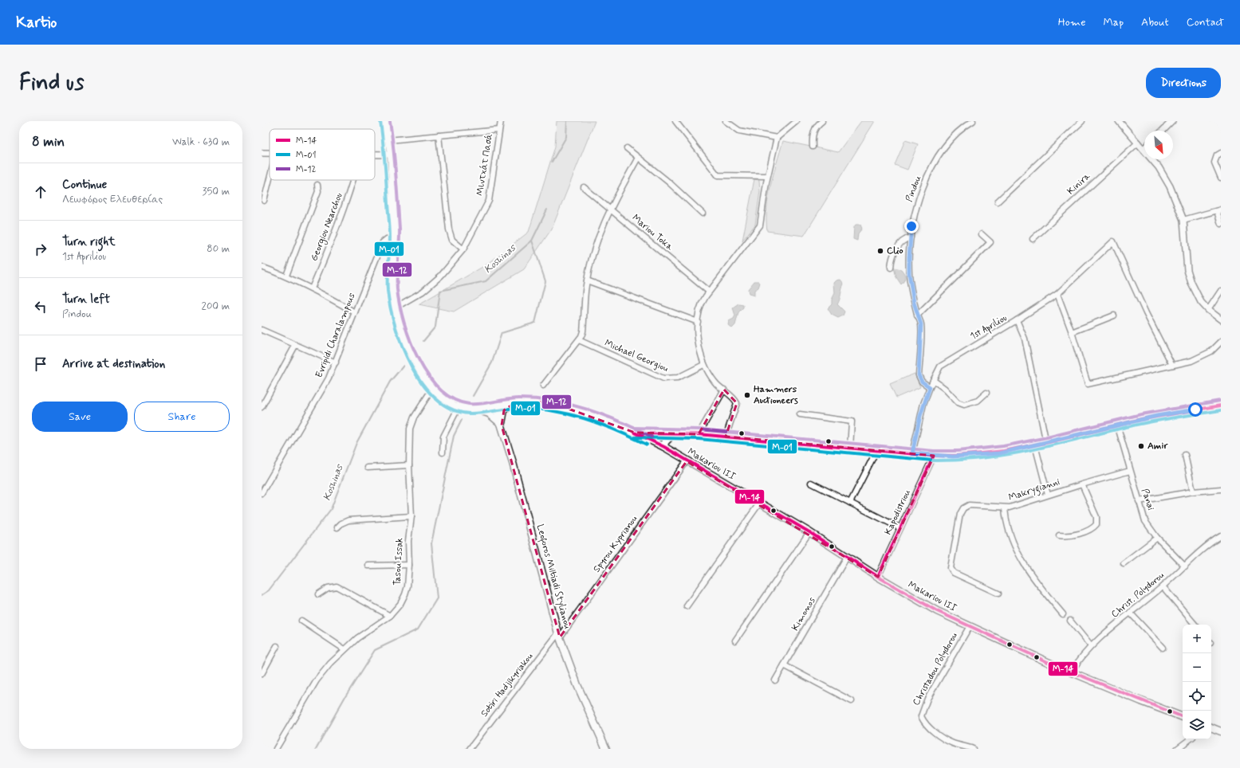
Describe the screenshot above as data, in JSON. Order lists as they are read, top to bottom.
{
  "streets": {
    "main road": ["Makariou III", "Leoforos Miltiadi Stylianou"],
    "street": [
      "Μιντχάτ Πασά",
      "Kinira",
      "Pindou",
      "Georgiou Nearchou",
      "Mariou Toka",
      "1st Apriliou",
      "Evripidi Charalampous",
      "Michael Georgiou",
      "Makrygianni",
      "Panai",
      "Kapodistriou",
      "Spyrou Kyprianou",
      "Tasou Issak",
      "Christ. Polydorou",
      "Kimonos",
      "Christadou Polydorou",
      "Sotiri Hadjikyriakou"
    ]
  },
  "crossings": [
    ["Μιντχάτ Πασά", "Makariou III"],
    ["Pindou", "1st Apriliou"],
    ["Evripidi Charalampous", "Makariou III"],
    ["Makariou III", "Kapodistriou"],
    ["Makariou III", "Spyrou Kyprianou"],
    ["Makariou III", "Tasou Issak"],
    ["Makariou III", "Leoforos Miltiadi Stylianou"],
    ["Makariou III", "Christ. Polydorou"],
    ["Makariou III", "Kimonos"],
    ["Makariou III", "Christadou Polydorou"],
    ["Makrygianni", "Panai"],
    ["Panai", "Christ. Polydorou"],
    ["Spyrou Kyprianou", "Leoforos Miltiadi Stylianou"],
    ["Spyrou Kyprianou", "Sotiri Hadjikyriakou"],
    ["Leoforos Miltiadi Stylianou", "Sotiri Hadjikyriakou"]
  ],
  "water": ["Koshinas"],
  "places": ["Clio", "Hammers Auctioneers", "Amir"],
  "lines": ["transit line M-12", "transit line M-01", "transit line M-14"],
  "legend": ["M-14", "M-01", "M-12"],
  "north": "bottom right",
  "page": {
    "header": "Kartio",
    "nav": [
      "Home",
      "Map",
      "About",
      "Contact"
    ],
    "buttons": [
      "Directions",
      ["Save", "Share"]
    ],
    "title": "Find us",
    "heading": ["8 min", "Walk · 630 m"],
    "list": [
      ["Continue", "Λεωφόρος Ελευθερίας", "350 m"],
      ["Turn right", "1st Apriliou", "80 m"],
      ["Turn left", "Pindou", "200 m"],
      "Arrive at destination"
    ],
    "map_buttons": ["+", "−"]
  }
}
